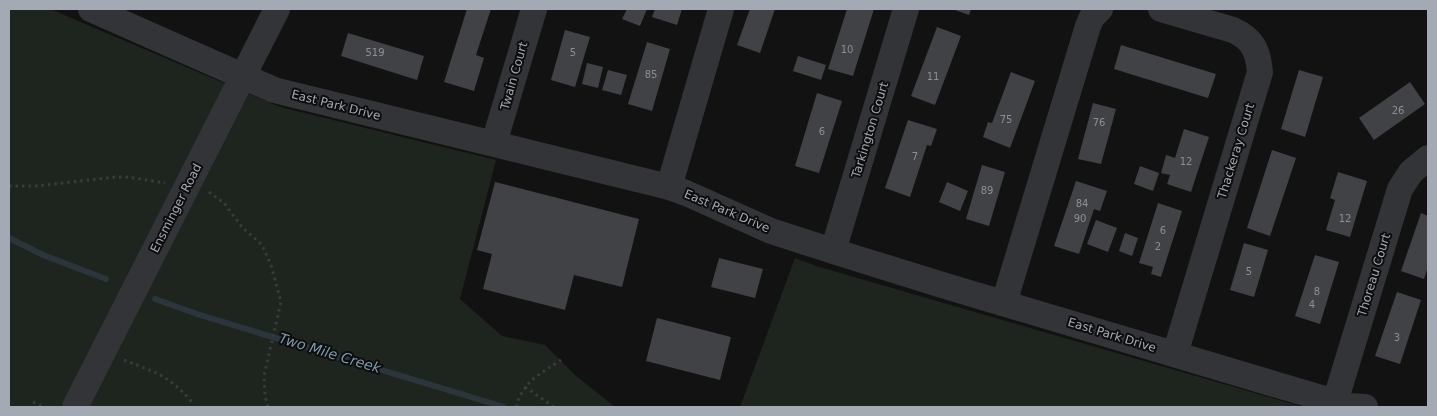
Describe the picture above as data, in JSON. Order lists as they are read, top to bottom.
{
  "streets": {
    "street": [
      "Twain Court",
      "East Park Drive",
      "Tarkington Court",
      "Thackeray Court",
      "Ensminger Road",
      "Thoreau Court"
    ]
  },
  "crossings": [
    ["Twain Court", "East Park Drive"],
    ["East Park Drive", "Tarkington Court"],
    ["East Park Drive", "Thackeray Court"],
    ["East Park Drive", "Ensminger Road"],
    ["East Park Drive", "Thoreau Court"]
  ],
  "water": ["Two Mile Creek"],
  "house_numbers": [
    "10",
    "519",
    "5",
    "85",
    "11",
    "26",
    "75",
    "76",
    "6",
    "7",
    "12",
    "89",
    "84",
    "90",
    "12",
    "6",
    "2",
    "5",
    "8",
    "4",
    "3"
  ]
}
